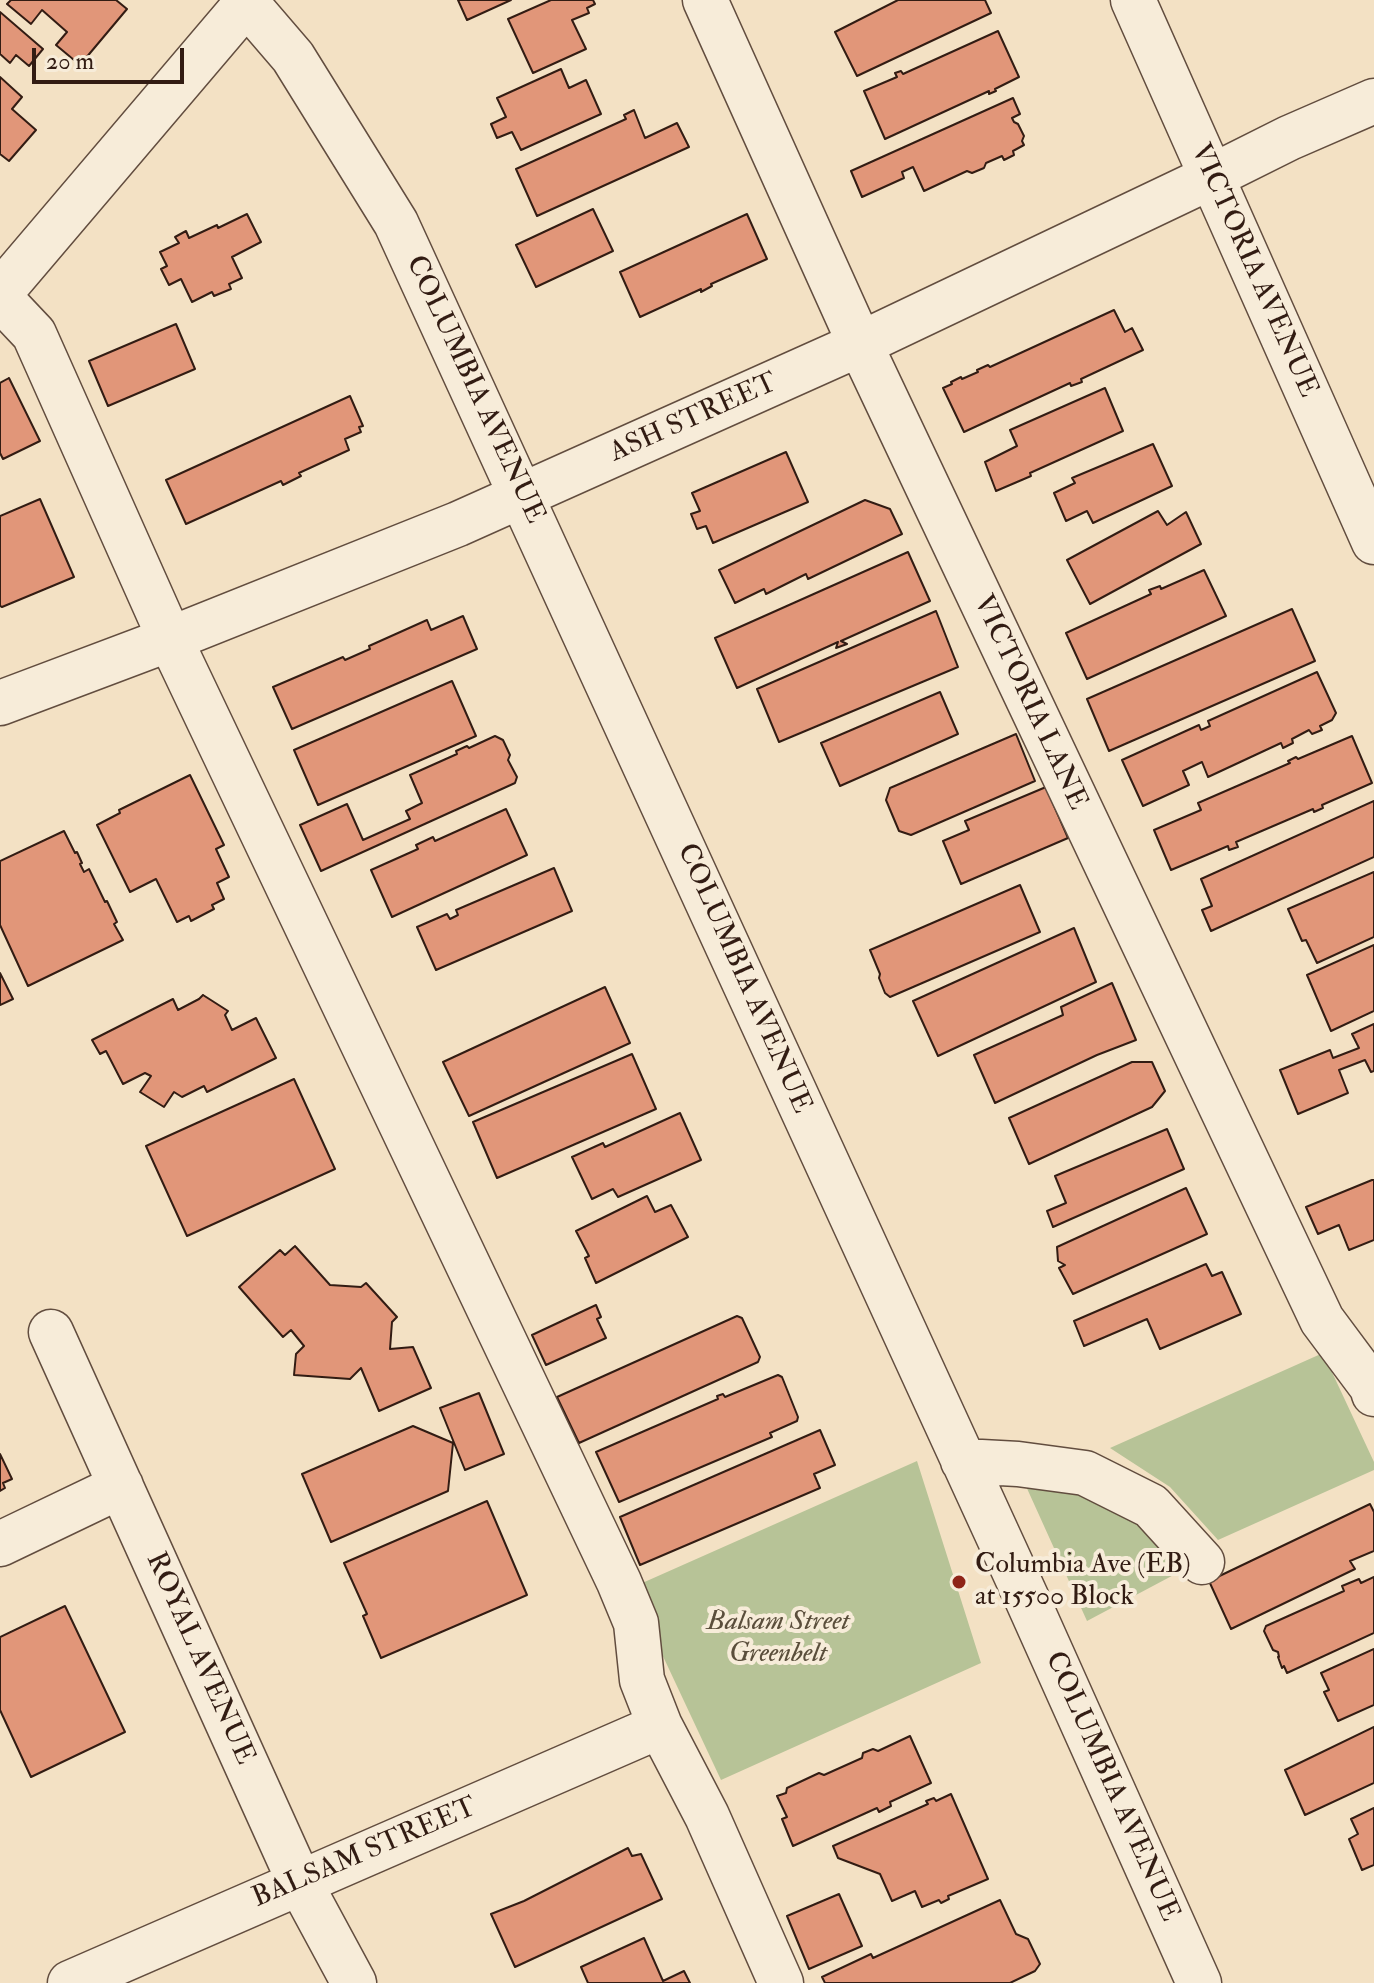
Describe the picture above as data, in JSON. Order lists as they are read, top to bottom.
{
  "streets": {
    "street": [
      "VICTORIA AVENUE",
      "COLUMBIA AVENUE",
      "ASH STREET",
      "VICTORIA LANE",
      "ROYAL AVENUE",
      "BALSAM STREET"
    ]
  },
  "crossings": [
    ["VICTORIA AVENUE", "ASH STREET"],
    ["COLUMBIA AVENUE", "ASH STREET"],
    ["ASH STREET", "VICTORIA LANE"],
    ["ROYAL AVENUE", "BALSAM STREET"]
  ],
  "parks": ["Balsam Street Greenbelt"],
  "places": ["Columbia Ave (EB) at 15500 Block"],
  "scale_bar": "20 m"
}
